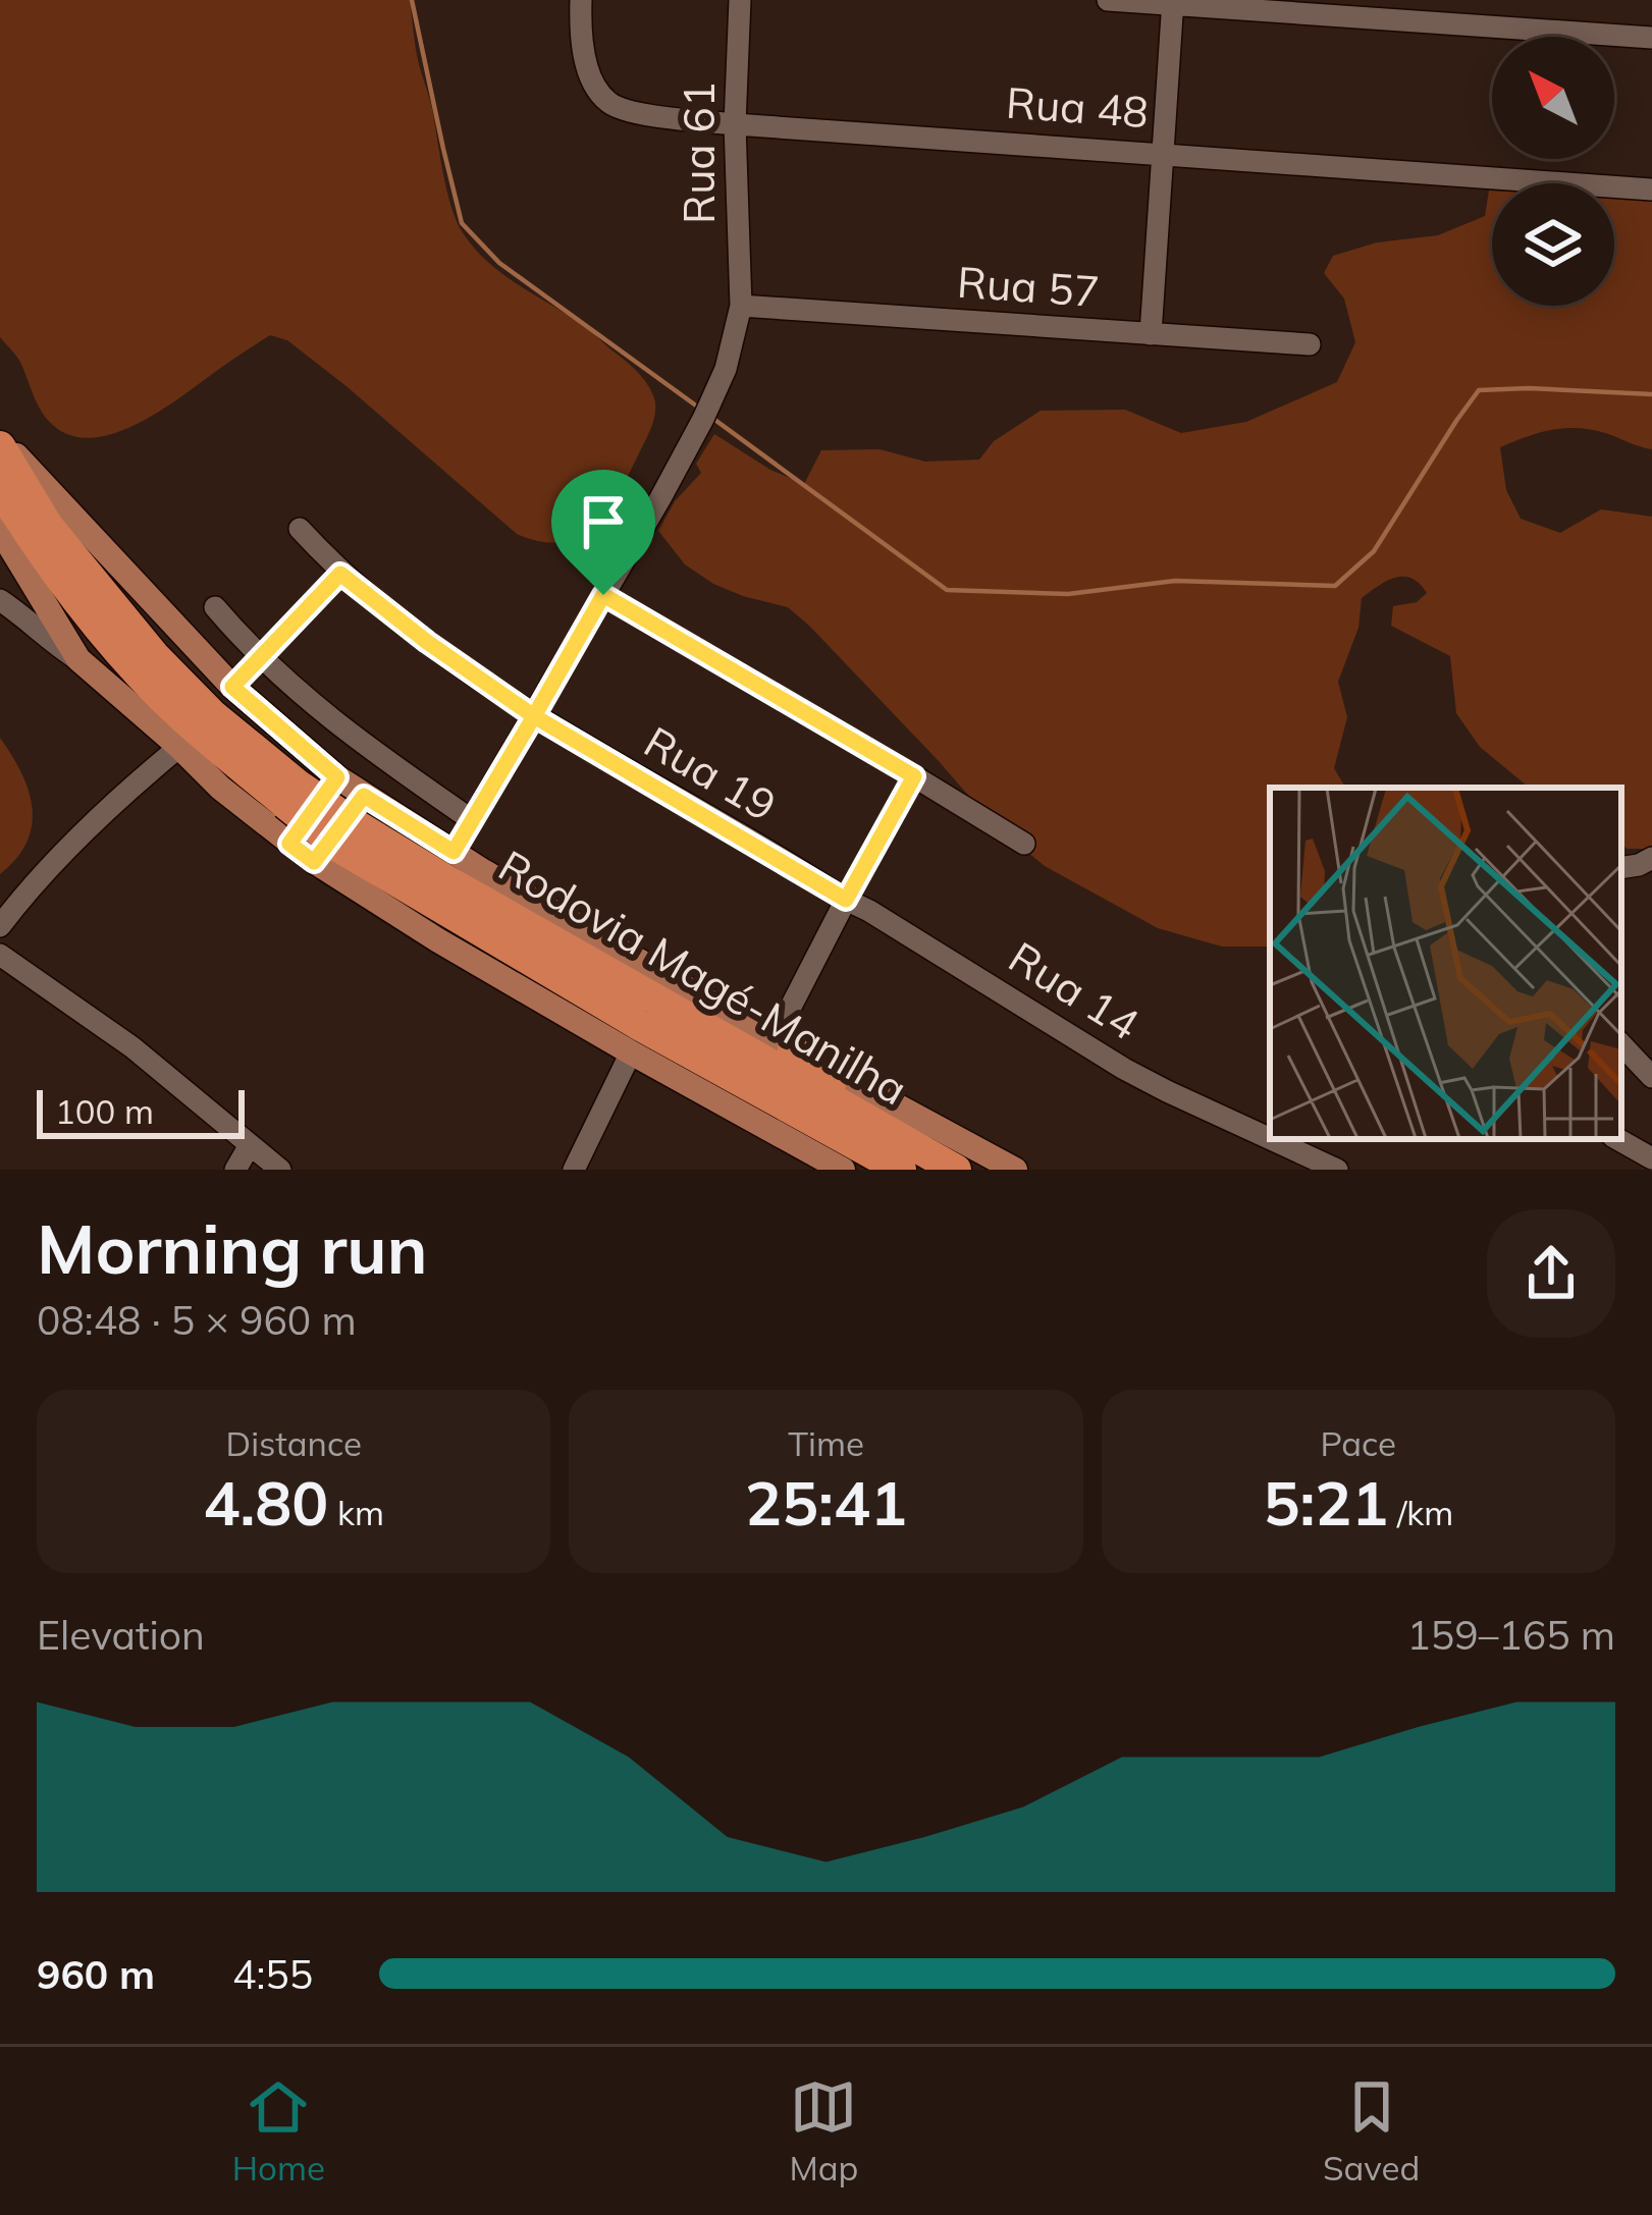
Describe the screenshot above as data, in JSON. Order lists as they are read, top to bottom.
{
  "streets": {
    "highway": ["Rodovia Magé-Manilha"],
    "street": [
      "Rua 48",
      "Rua 61",
      "Rua 57",
      "Rua 19",
      "Rua 14"
    ]
  },
  "crossings": [
    ["Rua 48", "Rua 61"],
    ["Rua 61", "Rua 57"],
    ["Rua 19", "Rua 14"]
  ],
  "scale_bar": "100 m",
  "north": "top left",
  "page": {
    "scale": "100 m",
    "heading": ["Morning run", "08:48 · 5 × 960 m"],
    "stats": [
      ["Distance", "4.80 km"],
      ["Time", "25:41"],
      ["Pace", "5:21 /km"]
    ],
    "chart": ["Elevation", "159–165 m"],
    "list": [
      {
        "name": "960 m",
        "note": "4:55"
      }
    ],
    "tabs": ["Home", "Map", "Saved"]
  }
}
